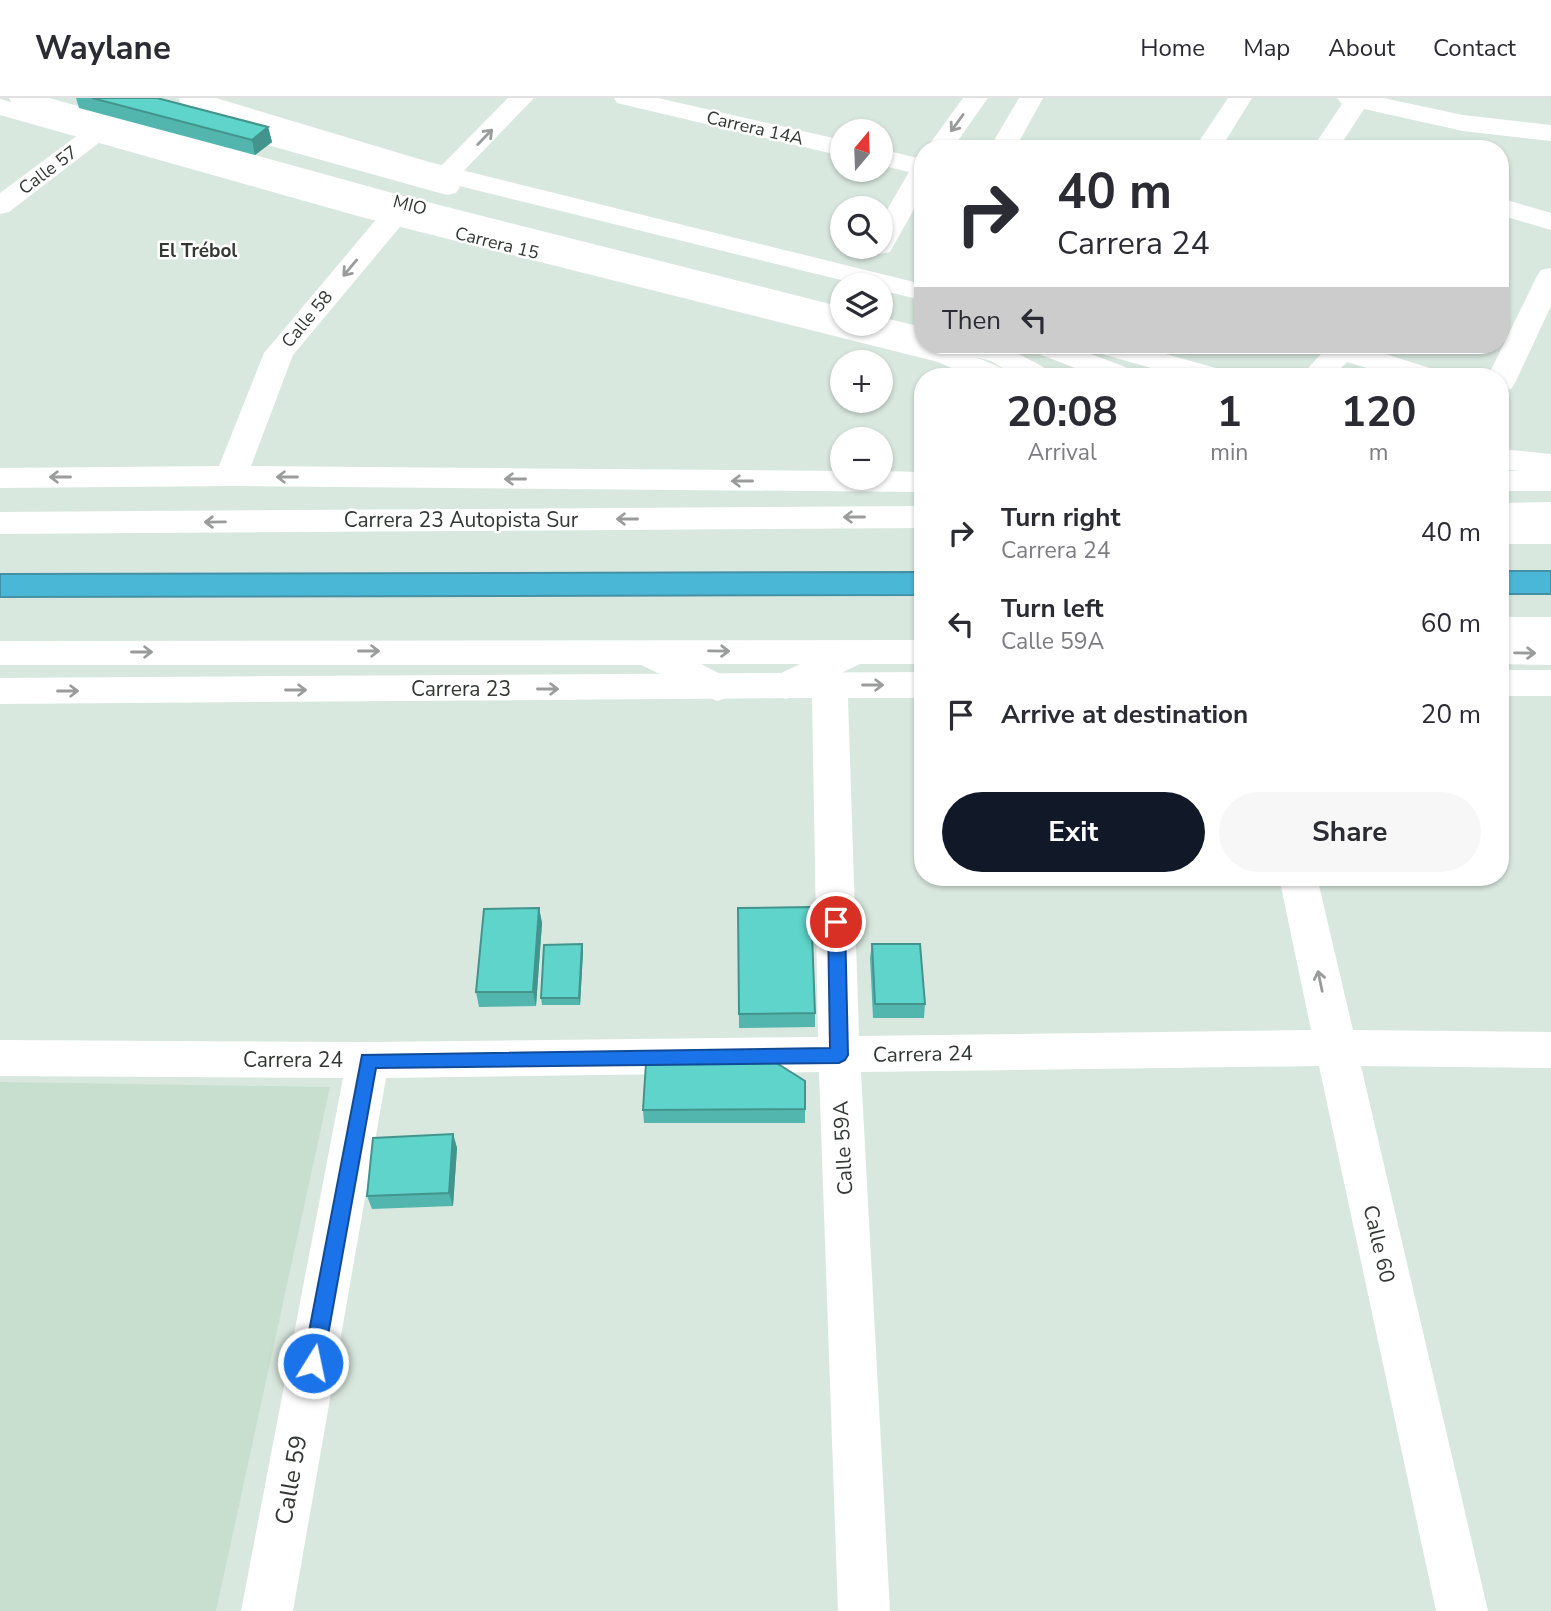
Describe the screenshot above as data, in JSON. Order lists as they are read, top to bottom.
{
  "streets": {
    "street": [
      "Carrera 14A",
      "Calle 57",
      "MIO",
      "Carrera 15",
      "Calle 58",
      "Carrera 23 Autopista Sur",
      "Carrera 23",
      "Carrera 24",
      "Calle 59A",
      "Calle 60",
      "Calle 59"
    ]
  },
  "crossings": [
    ["Calle 57", "Carrera 15"],
    ["Carrera 15", "Calle 58"],
    ["Carrera 23", "Calle 59A"],
    ["Carrera 24", "Calle 59A"],
    ["Carrera 24", "Calle 60"],
    ["Carrera 24", "Calle 59"]
  ],
  "one_way": ["Calle 58"],
  "districts": ["El Trébol"],
  "north": "top",
  "page": {
    "header": "Waylane",
    "nav": [
      "Home",
      "Map",
      "About",
      "Contact"
    ],
    "map_buttons": ["+", "−"],
    "turn": ["40 m", "Carrera 24"],
    "then": "Then",
    "eta": [
      "20:08",
      "Arrival",
      "1",
      "min",
      "120",
      "m"
    ],
    "list": [
      {
        "name": "Turn right",
        "note": "Carrera 24",
        "value": "40 m"
      },
      {
        "name": "Turn left",
        "note": "Calle 59A",
        "value": "60 m"
      },
      {
        "name": "Arrive at destination",
        "value": "20 m"
      }
    ],
    "buttons": ["Exit", "Share"]
  }
}
